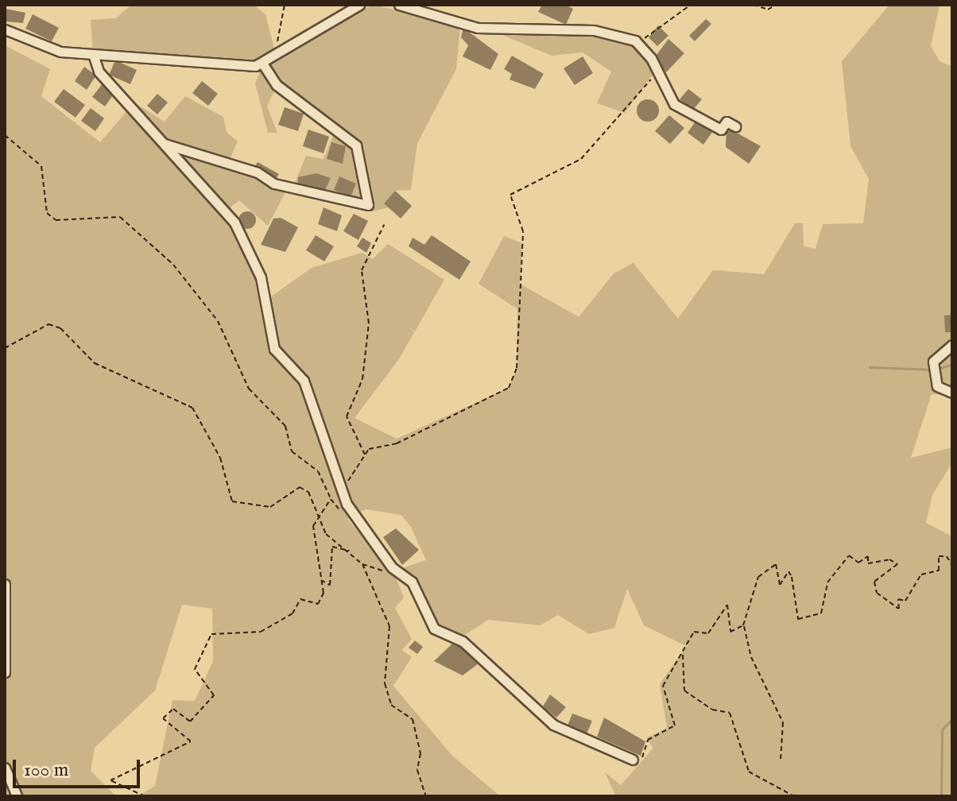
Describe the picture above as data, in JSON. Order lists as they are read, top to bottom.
{
  "scale_bar": "100 m"
}
